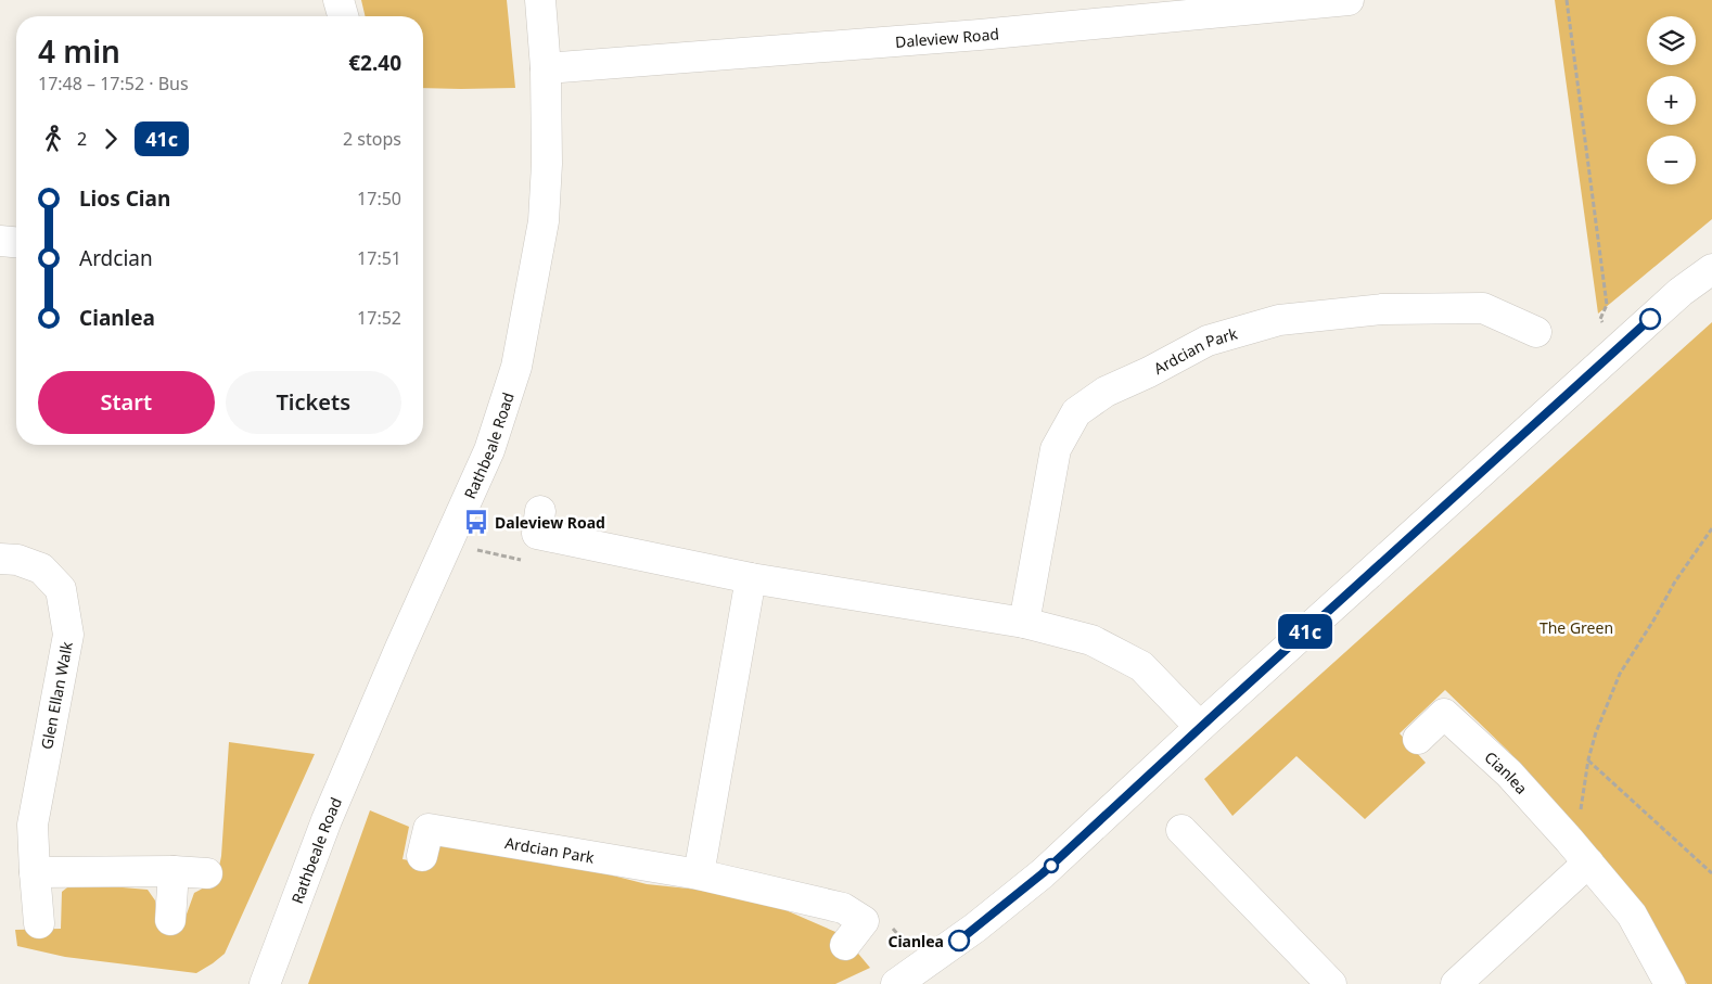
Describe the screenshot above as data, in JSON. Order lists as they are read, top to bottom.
{
  "streets": {
    "street": [
      "Daleview Road",
      "Ardcian Park",
      "Rathbeale Road",
      "Glen Ellan Walk",
      "Cianlea"
    ]
  },
  "crossings": [
    ["Daleview Road", "Rathbeale Road"]
  ],
  "parks": ["The Green"],
  "places": {
    "bus stop": ["Daleview Road"],
    "other": ["Cianlea"]
  },
  "lines": ["bus line 41c"],
  "page": {
    "on_map": "41c",
    "map_buttons": ["+", "−"],
    "heading": ["4 min", "17:48 – 17:52 · Bus", "€2.40"],
    "legs": ["2", "41c", "2 stops"],
    "list": [
      {
        "name": "Lios Cian",
        "value": "17:50"
      },
      {
        "name": "Ardcian",
        "value": "17:51"
      },
      {
        "name": "Cianlea",
        "value": "17:52"
      }
    ],
    "buttons": ["Start", "Tickets"]
  }
}
